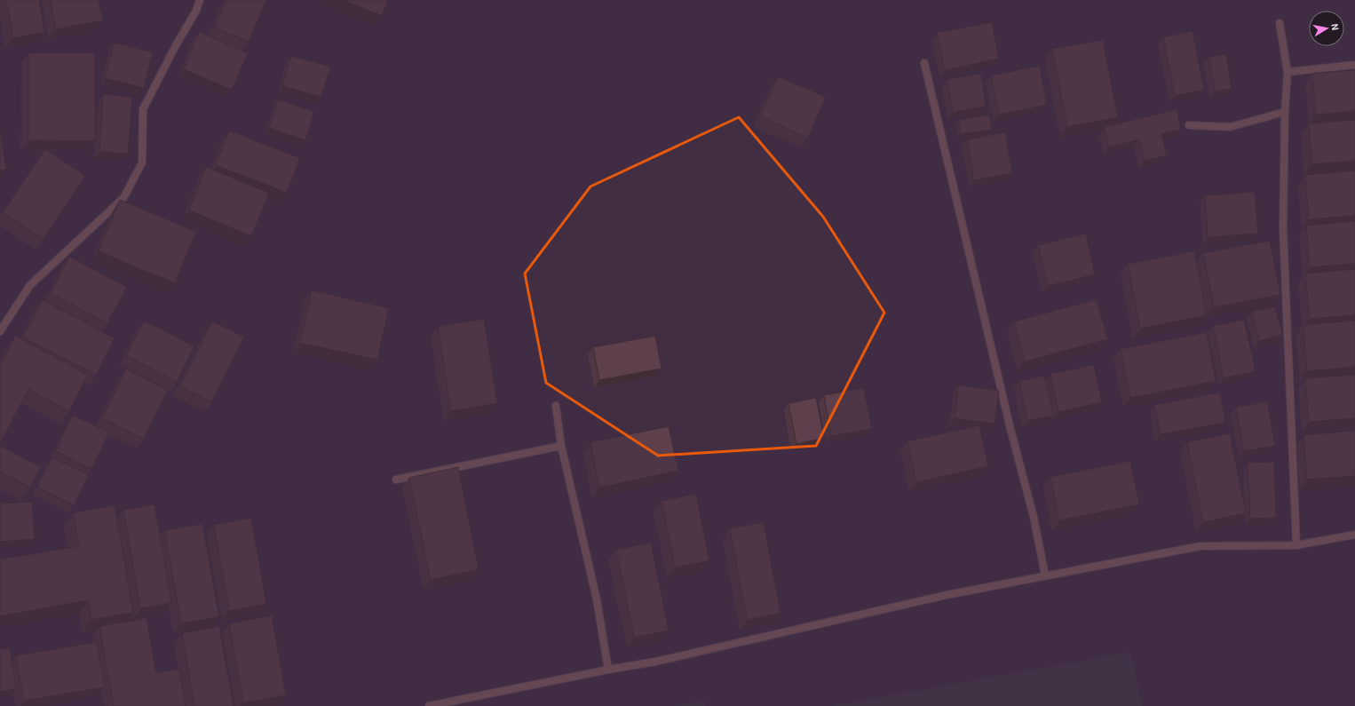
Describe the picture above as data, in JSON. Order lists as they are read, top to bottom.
{
  "north": "right"
}
